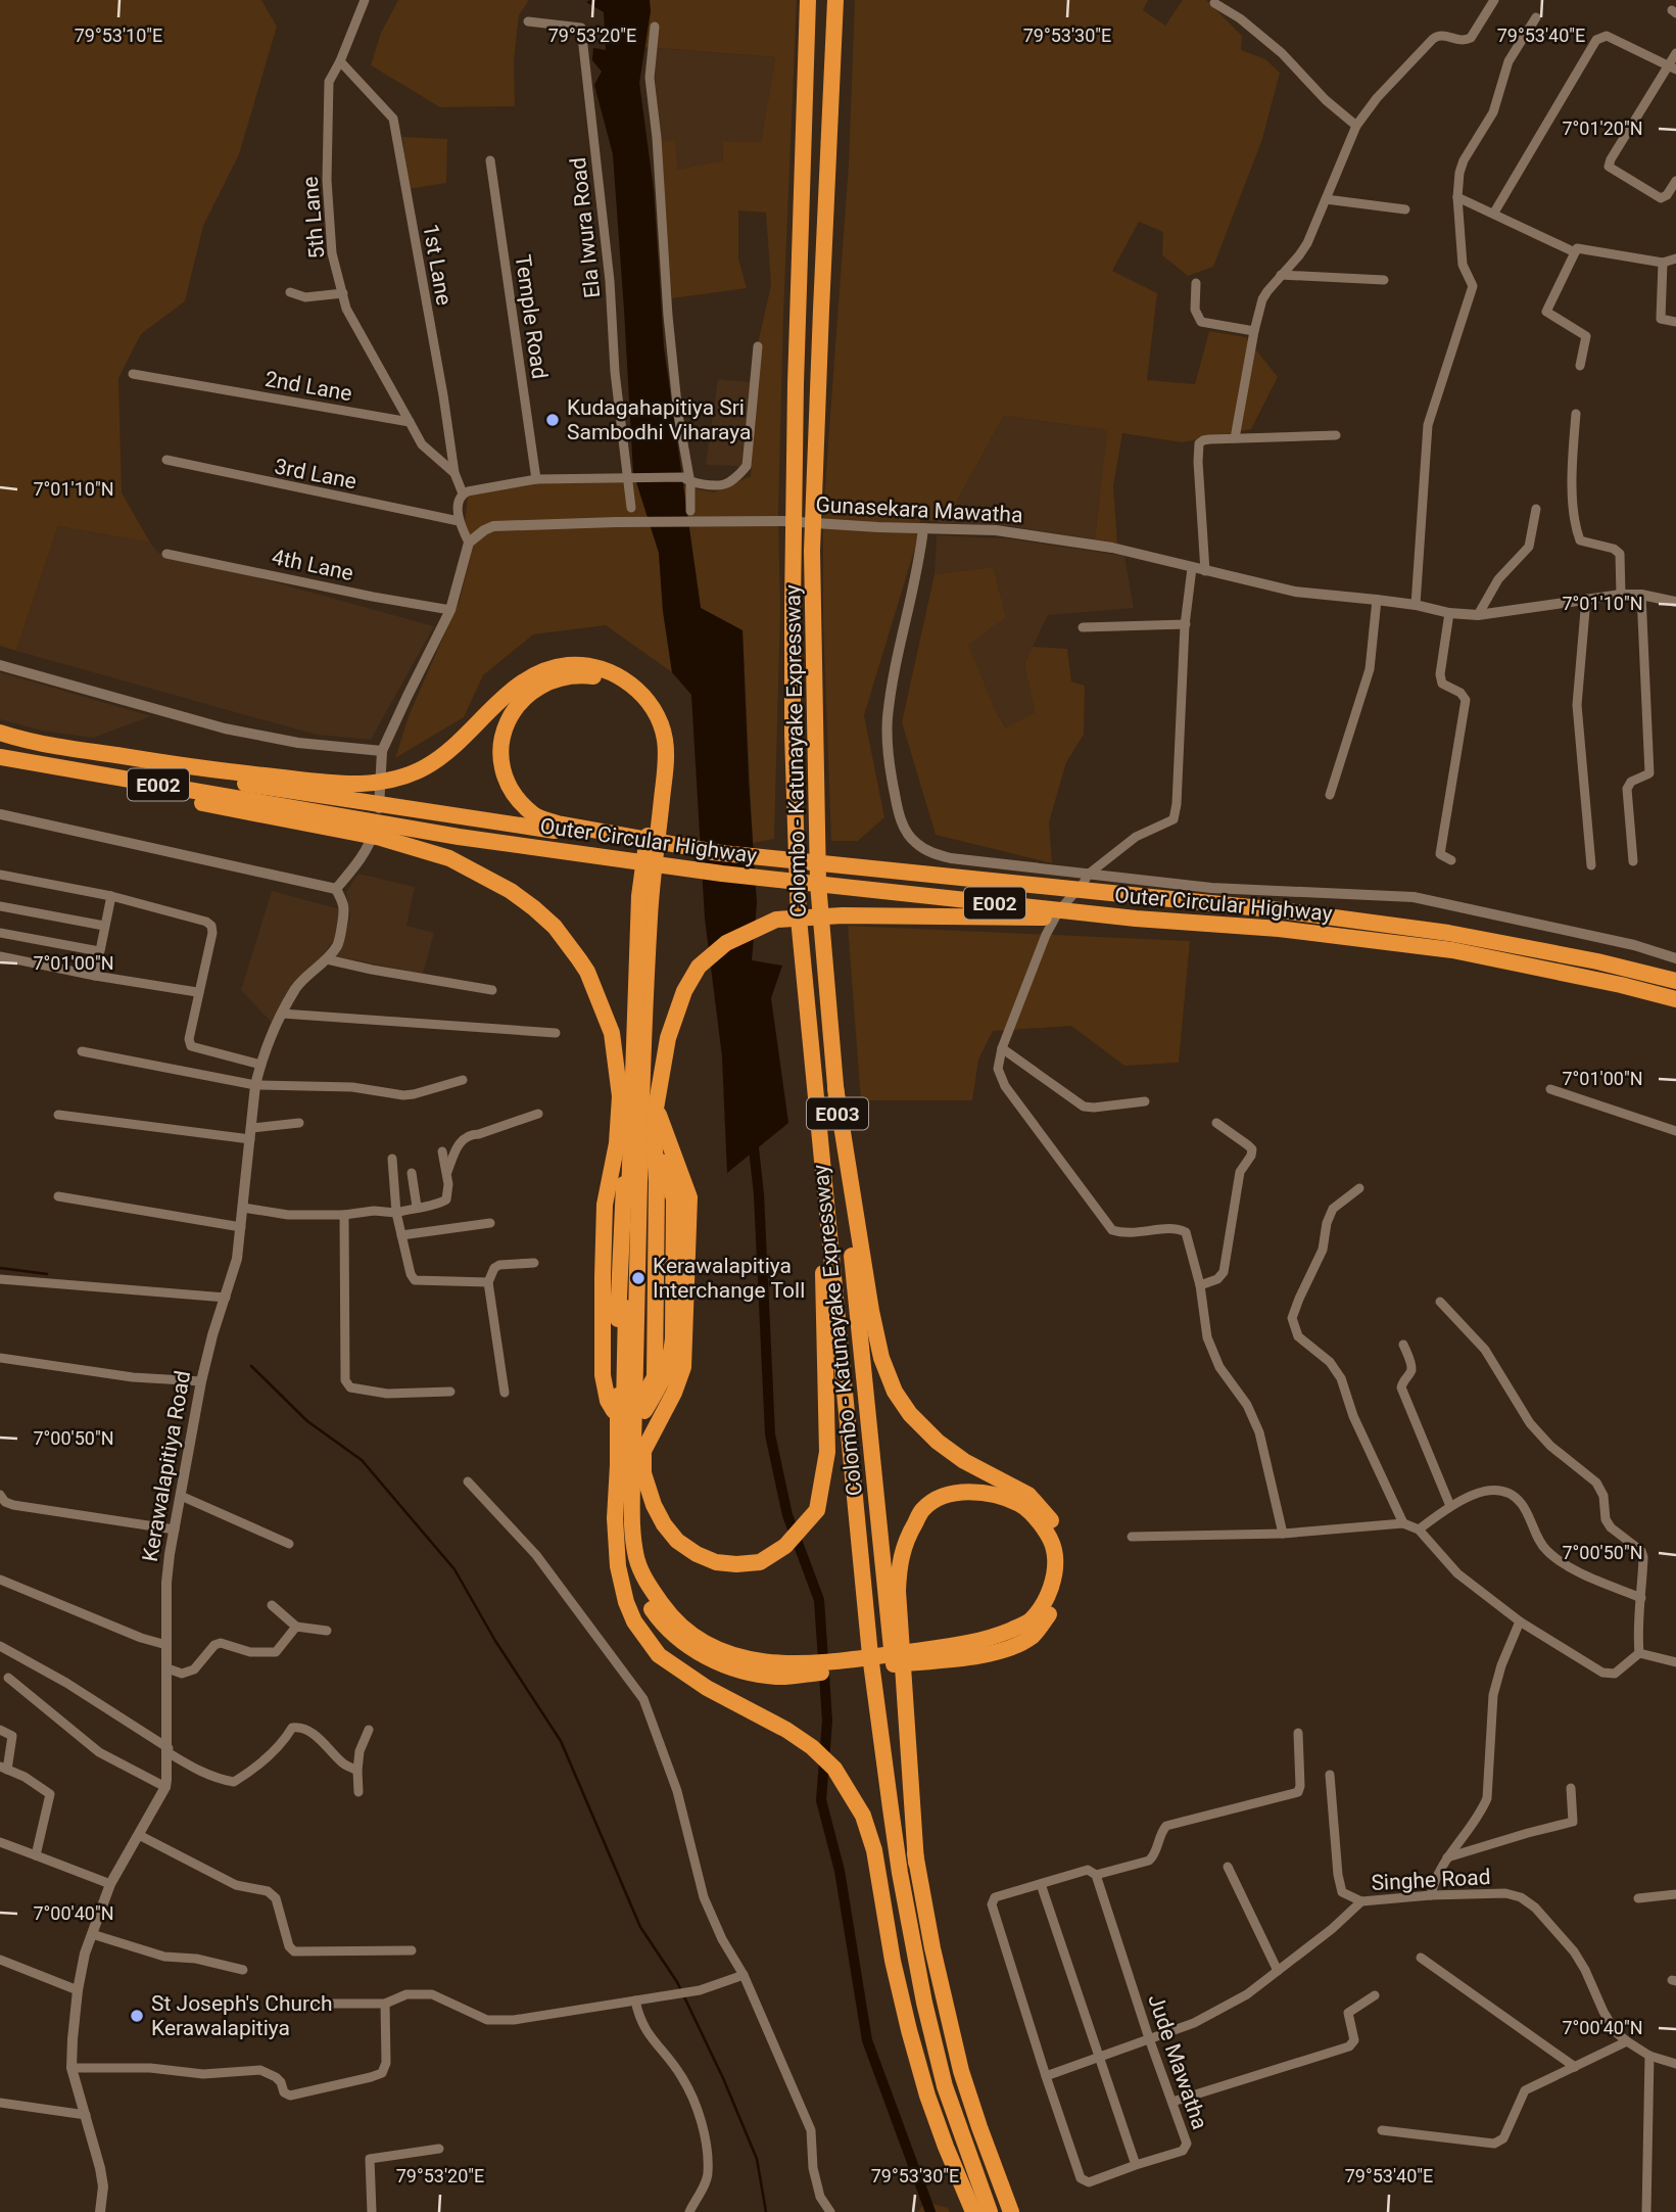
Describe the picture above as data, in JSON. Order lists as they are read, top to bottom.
{
  "streets": {
    "highway": [
      "Colombo - Katunayake Expressway",
      "E002",
      "Outer Circular Highway",
      "E003"
    ],
    "street": [
      "5th Lane",
      "Ela Iwura Road",
      "1st Lane",
      "Temple Road",
      "2nd Lane",
      "3rd Lane",
      "Gunasekara Mawatha",
      "4th Lane",
      "Kerawalapitiya Road",
      "Singhe Road",
      "Jude Mawatha"
    ]
  },
  "crossings": [
    ["5th Lane", "1st Lane"],
    ["5th Lane", "2nd Lane"],
    ["Singhe Road", "Jude Mawatha"]
  ],
  "places": ["Kudagahapitiya Sri Sambodhi Viharaya", "Kerawalapitiya Interchange Toll", "St Joseph's Church Kerawalapitiya"],
  "coordinates": [
    "79°53'10\"E",
    "79°53'20\"E",
    "79°53'30\"E",
    "79°53'40\"E",
    "7°01'20\"N",
    "7°01'10\"N",
    "7°01'00\"N",
    "7°00'50\"N",
    "7°00'40\"N"
  ]
}
